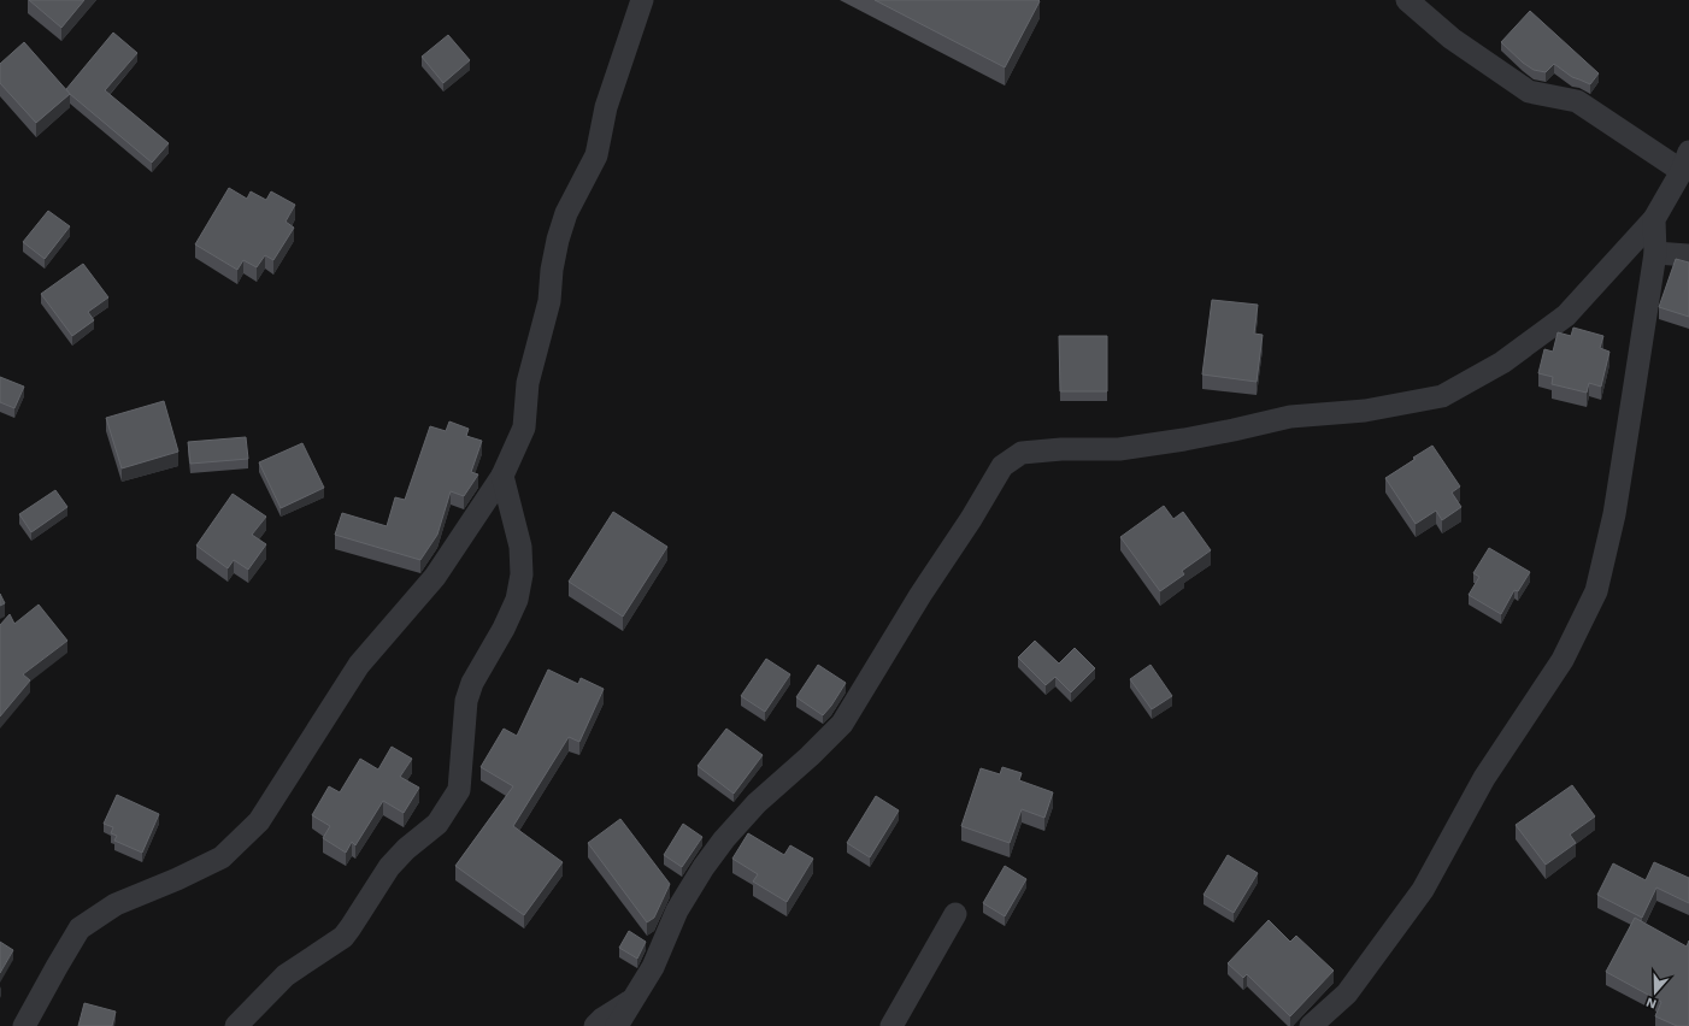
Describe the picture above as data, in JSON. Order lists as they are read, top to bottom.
{
  "north": "bottom"
}
